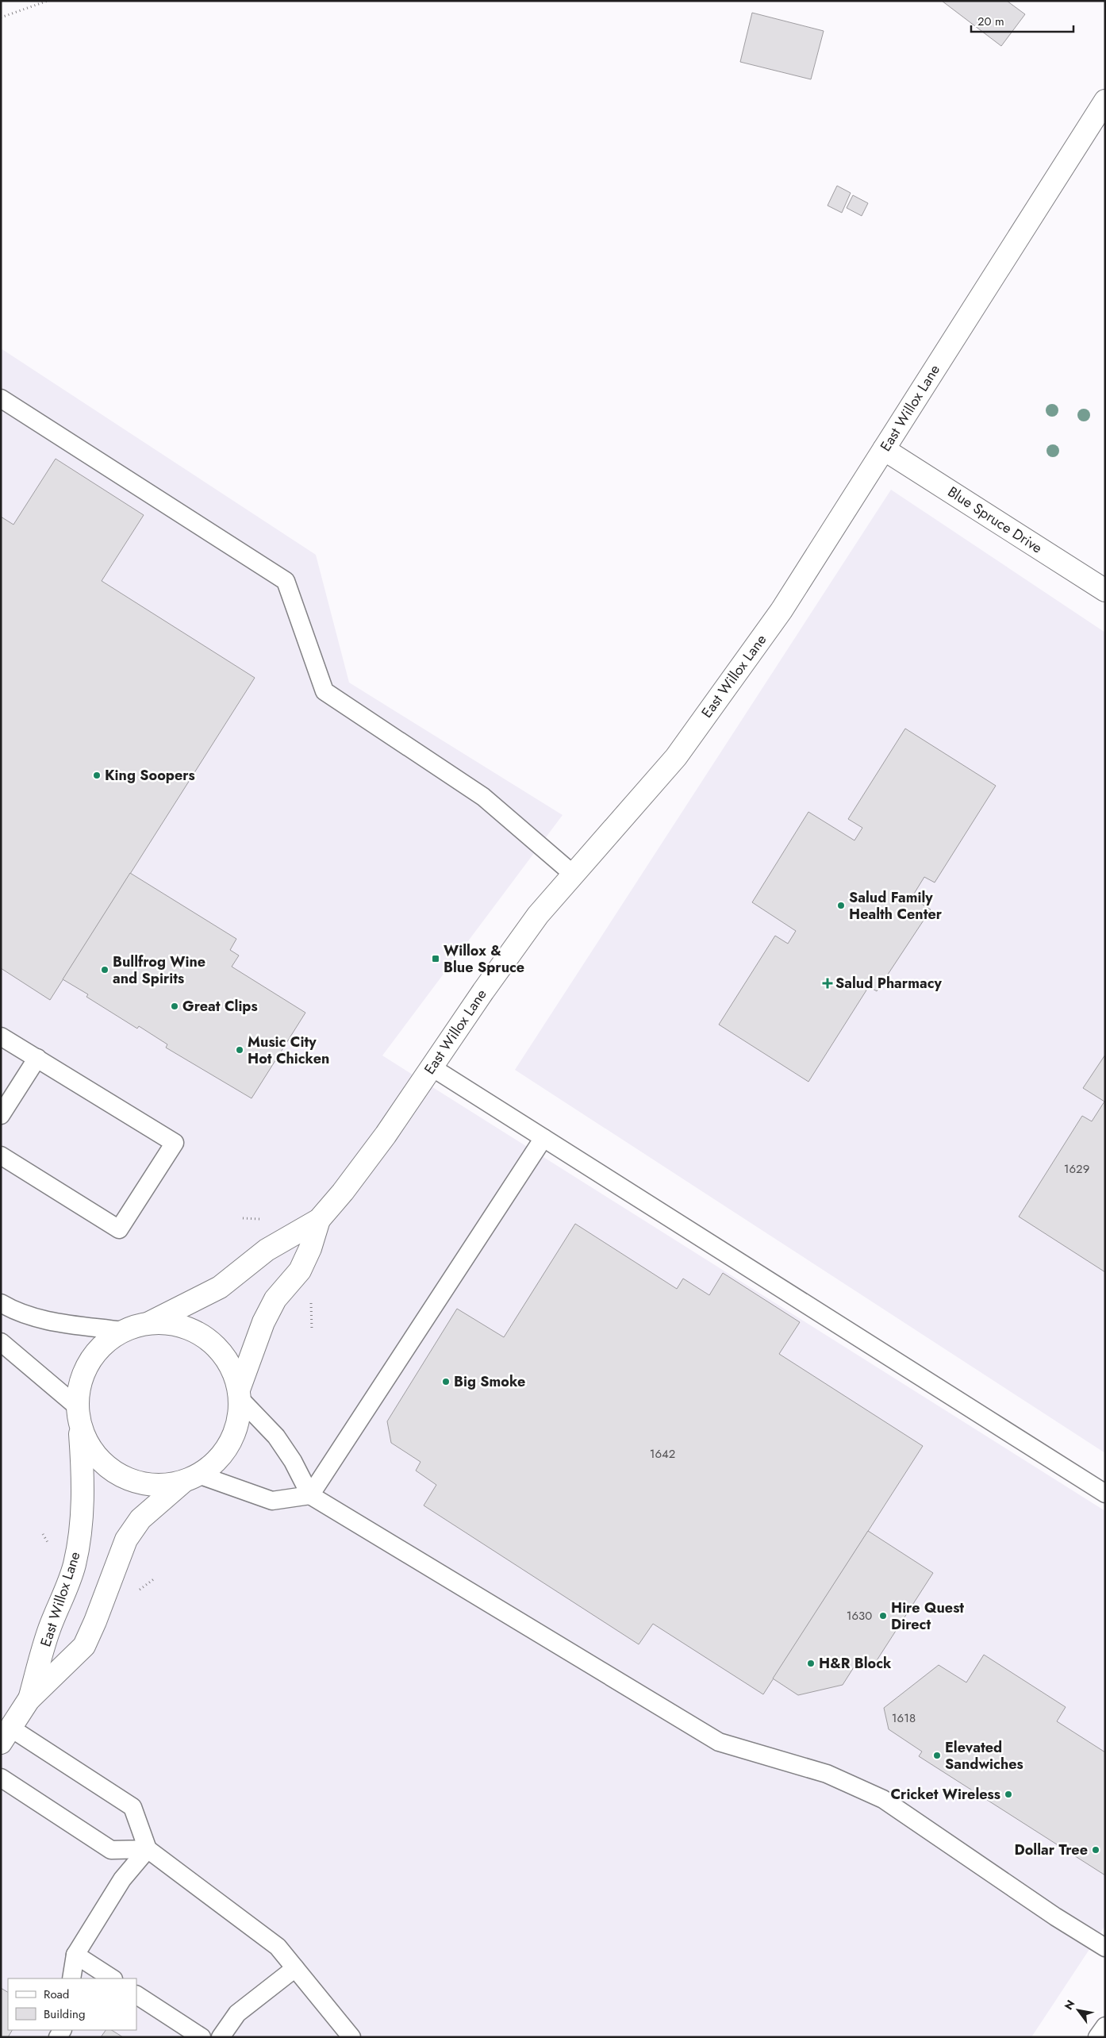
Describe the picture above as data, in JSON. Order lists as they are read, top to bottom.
{
  "streets": {
    "main road": ["East Willox Lane", "Blue Spruce Drive"]
  },
  "crossings": [
    ["East Willox Lane", "Blue Spruce Drive"]
  ],
  "places": {
    "other": [
      "King Soopers",
      "Salud Family Health Center",
      "Bullfrog Wine and Spirits",
      "Great Clips",
      "Music City Hot Chicken",
      "Big Smoke",
      "Hire Quest Direct",
      "H&R Block",
      "Elevated Sandwiches",
      "Cricket Wireless",
      "Dollar Tree"
    ],
    "transit": ["Willox & Blue Spruce"],
    "health": ["Salud Pharmacy"]
  },
  "house_numbers": [
    "1629",
    "1642",
    "1630",
    "1618"
  ],
  "legend": ["Road", "Building"],
  "scale_bar": "20 m",
  "north": "top left"
}
